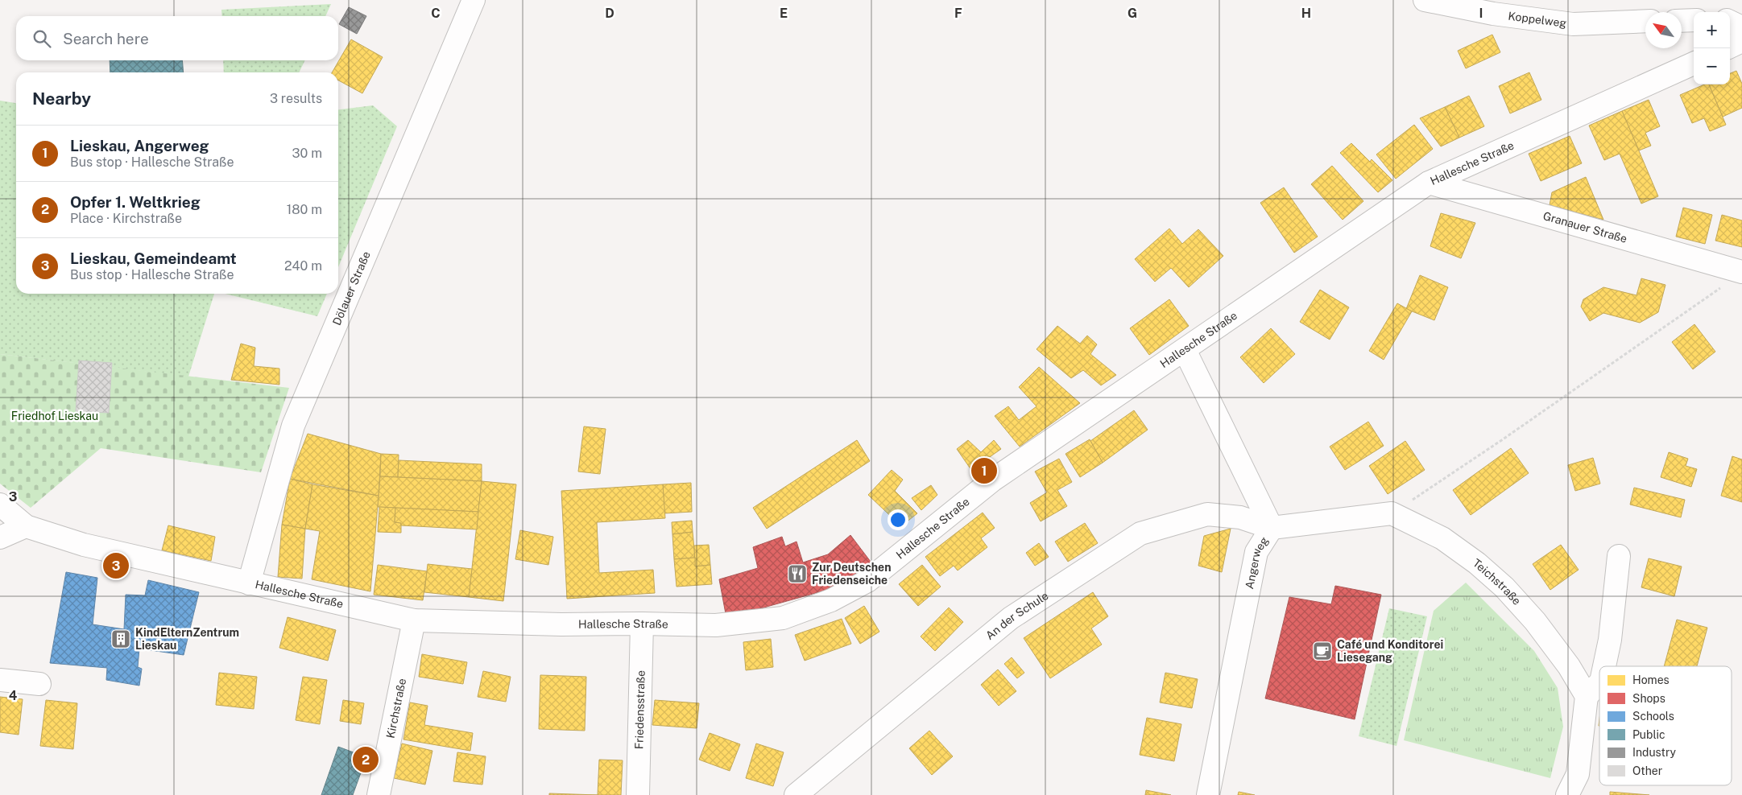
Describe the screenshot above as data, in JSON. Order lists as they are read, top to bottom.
{
  "streets": {
    "street": [
      "Koppelweg",
      "Hallesche Straße",
      "Granauer Straße",
      "Dölauer Straße",
      "Angerweg",
      "Teichstraße",
      "An der Schule",
      "Kirchstraße",
      "Friedensstraße"
    ]
  },
  "crossings": [
    ["Hallesche Straße", "Granauer Straße"],
    ["Hallesche Straße", "Dölauer Straße"],
    ["Hallesche Straße", "Angerweg"],
    ["Hallesche Straße", "Kirchstraße"],
    ["Hallesche Straße", "Friedensstraße"],
    ["Angerweg", "An der Schule"]
  ],
  "parks": ["Friedhof Lieskau"],
  "places": {
    "restaurant": ["Zur Deutschen Friedenseiche"],
    "building": ["KindElternZentrum Lieskau"],
    "cafe": ["Café und Konditorei Liesegang"]
  },
  "legend": [
    "Homes",
    "Shops",
    "Schools",
    "Public",
    "Industry",
    "Other"
  ],
  "north": "top left",
  "page": {
    "map_buttons": ["+", "−"],
    "search": "Search here",
    "heading": ["Nearby", "3 results"],
    "list": [
      {
        "mark": "1",
        "name": "Lieskau, Angerweg",
        "note": "Bus stop · Hallesche Straße",
        "value": "30 m"
      },
      {
        "mark": "2",
        "name": "Opfer 1. Weltkrieg",
        "note": "Place · Kirchstraße",
        "value": "180 m"
      },
      {
        "mark": "3",
        "name": "Lieskau, Gemeindeamt",
        "note": "Bus stop · Hallesche Straße",
        "value": "240 m"
      }
    ],
    "pins": ["1", "3", "2"]
  },
  "grid": {
    "columns": [
      "C",
      "D",
      "E",
      "F",
      "G",
      "H",
      "I"
    ],
    "rows": ["3", "4"]
  }
}
